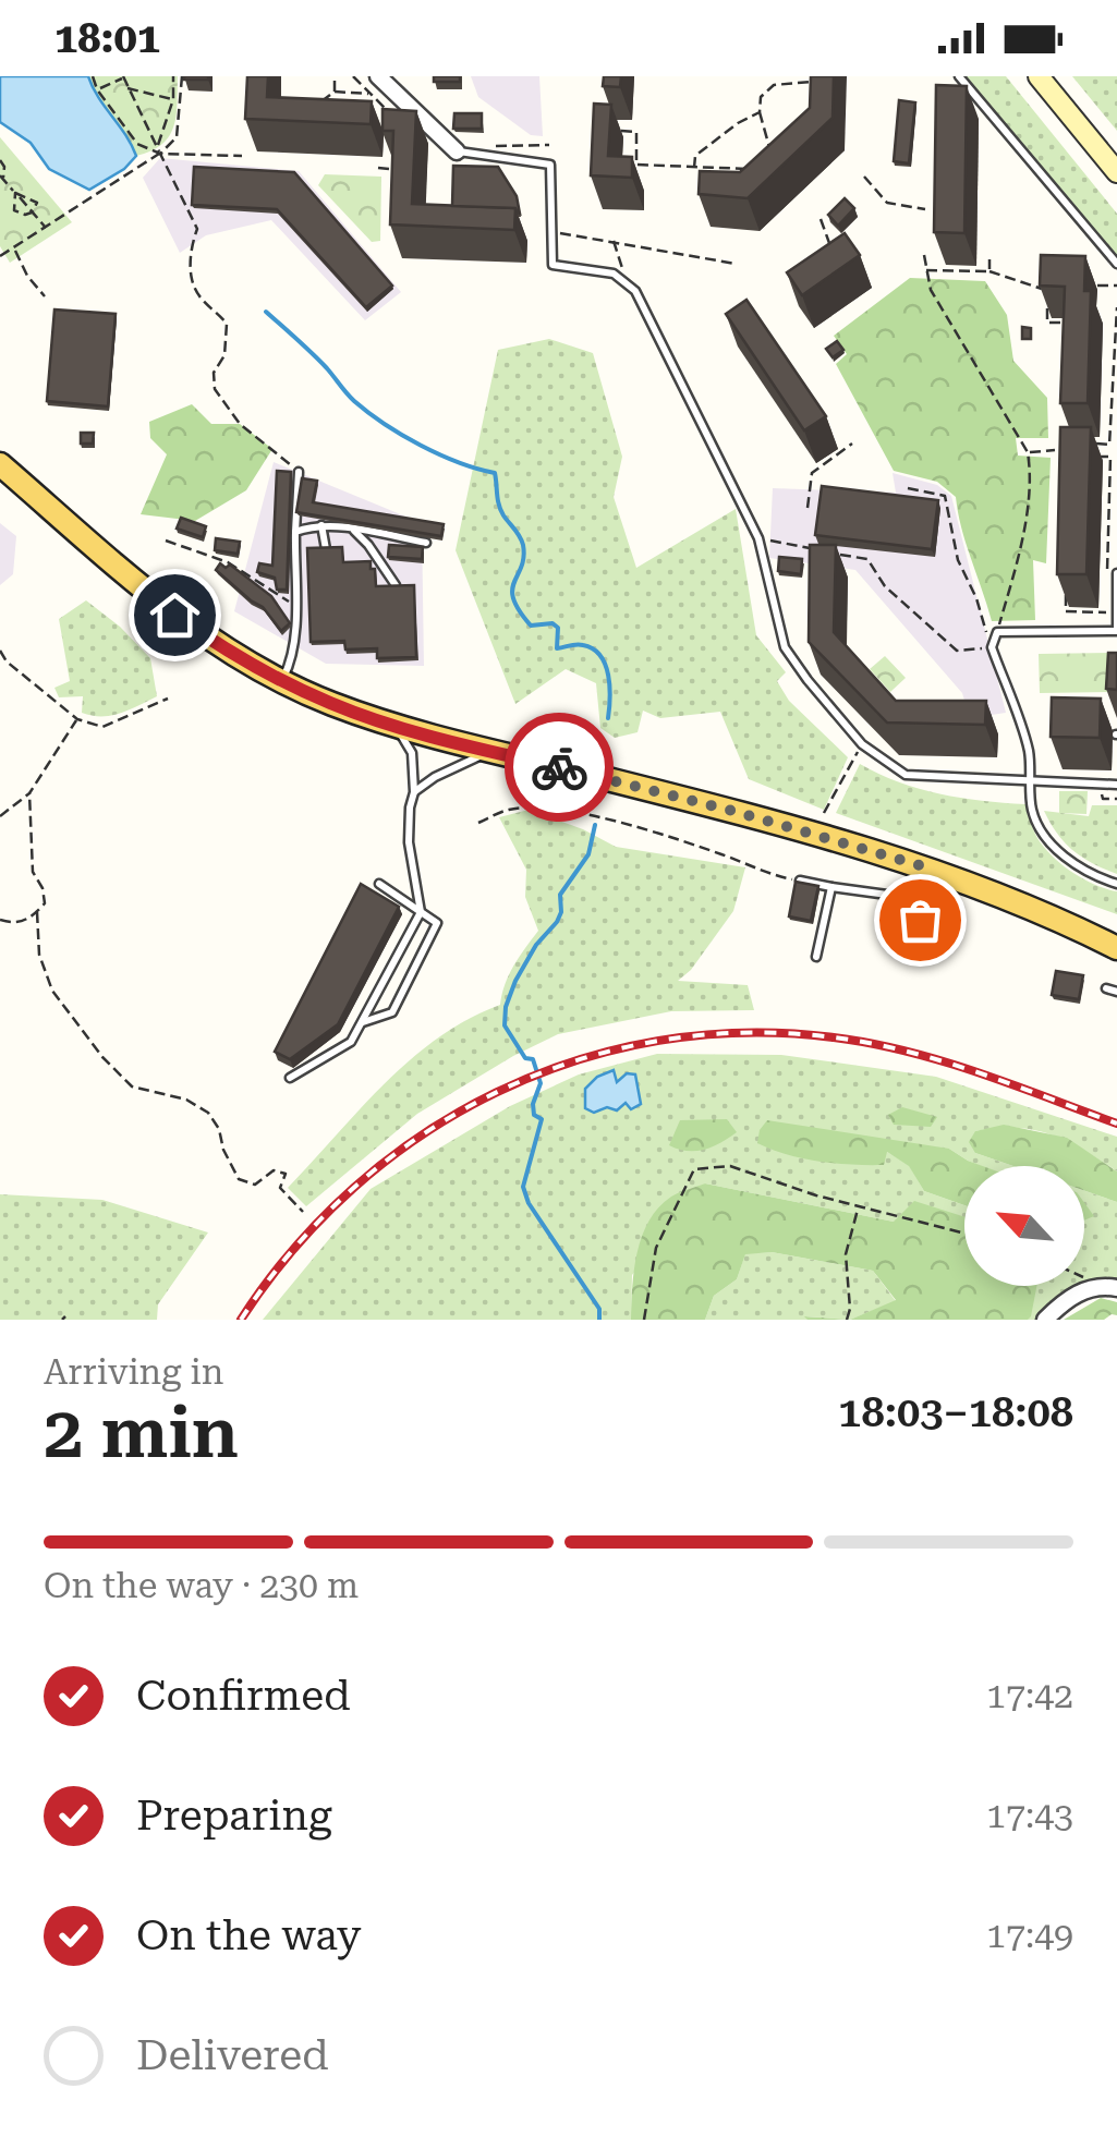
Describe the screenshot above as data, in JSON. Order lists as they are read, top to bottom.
{
  "north": "top left",
  "page": {
    "status": "18:01",
    "heading": ["2 min", "Arriving in", "18:03–18:08"],
    "bar": "On the way · 230 m",
    "list": [
      ["Confirmed", "17:42"],
      ["Preparing", "17:43"],
      ["On the way", "17:49"],
      "Delivered"
    ]
  }
}
